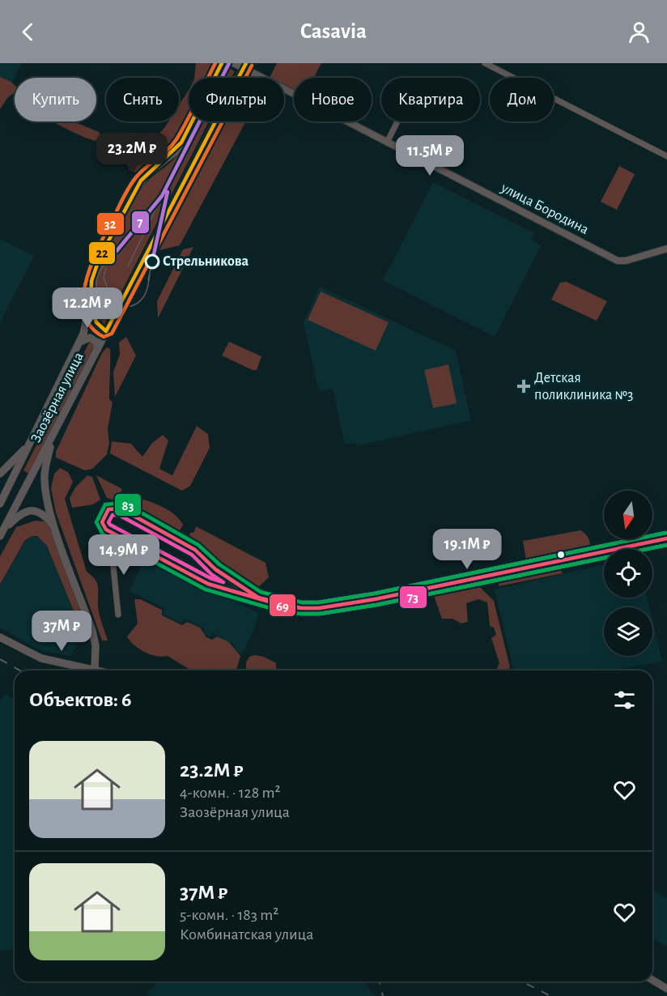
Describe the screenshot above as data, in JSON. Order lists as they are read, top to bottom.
{
  "streets": {
    "main road": ["улица Бородина", "Заозёрная улица"]
  },
  "crossings": [
    ["улица Бородина", "Заозёрная улица"]
  ],
  "places": {
    "other": ["Стрельникова"],
    "health": ["Детская поликлиника №3"]
  },
  "lines": [
    "transit line 7",
    "transit line 22",
    "transit line 32",
    "transit line 83",
    "transit line 69",
    "transit line 73"
  ],
  "north": "bottom",
  "page": {
    "header": "Casavia",
    "chip": [
      "Купить",
      "Снять",
      "Фильтры",
      "Новое",
      "Квартира",
      "Дом"
    ],
    "price": [
      "23.2M ₽",
      "11.5M ₽",
      "12.2M ₽",
      "19.1M ₽",
      "14.9M ₽",
      "37M ₽"
    ],
    "heading": "Объектов: 6",
    "list": [
      {
        "name": "23.2M ₽",
        "note": "4-комн. · 128 m² · Заозёрная улица"
      },
      {
        "name": "37M ₽",
        "note": "5-комн. · 183 m² · Комбинатская улица"
      }
    ]
  }
}
